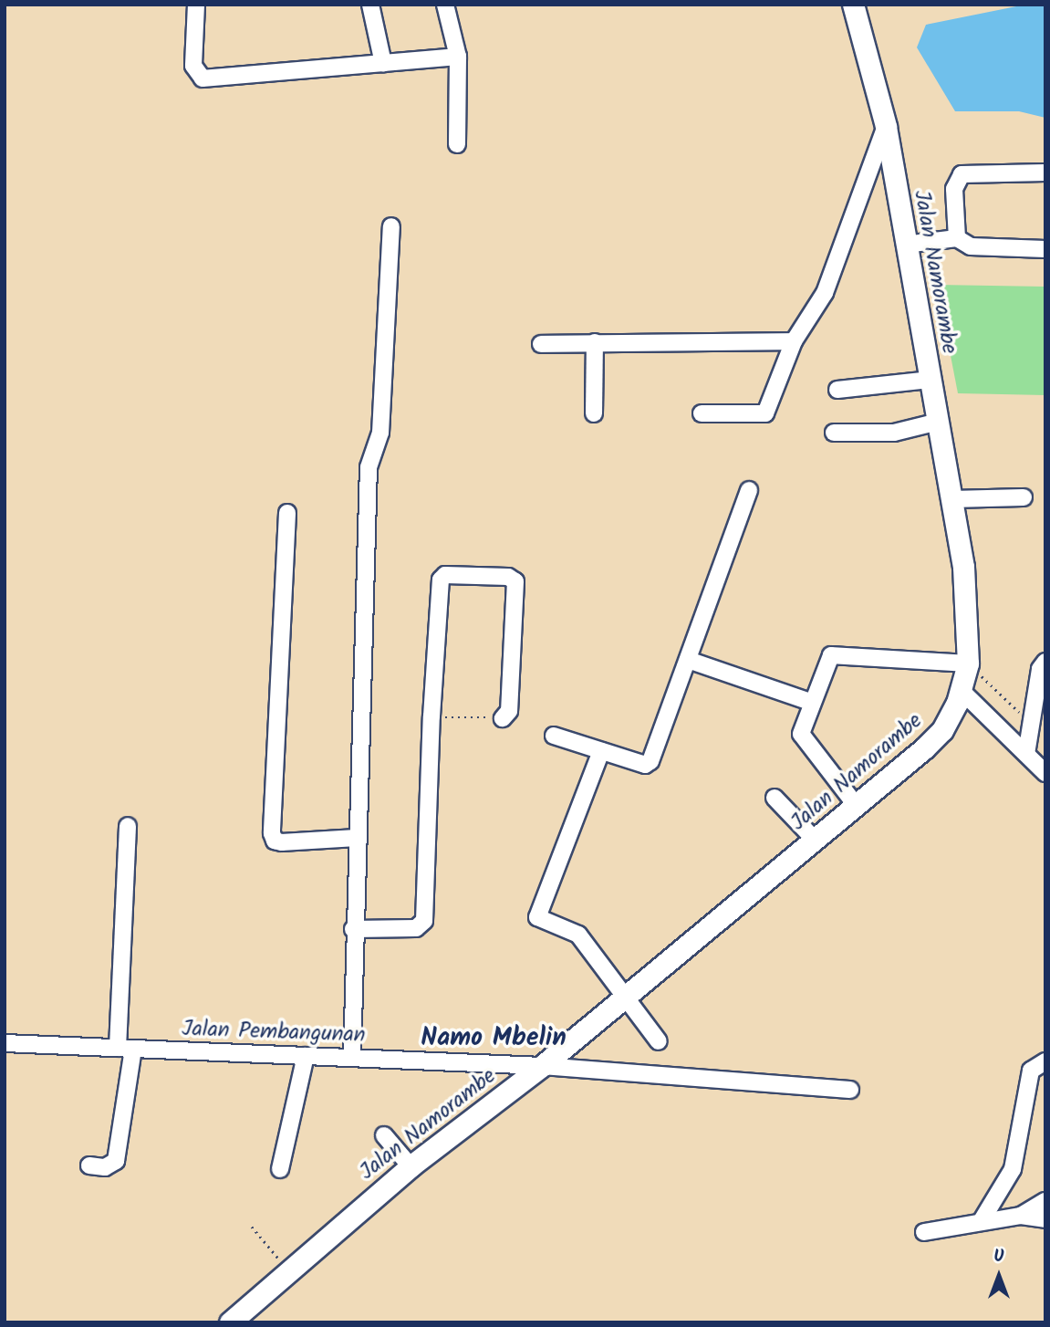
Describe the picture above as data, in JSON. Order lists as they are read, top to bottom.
{
  "streets": {
    "main road": ["Jalan Namorambe"],
    "street": ["Jalan Pembangunan"]
  },
  "crossings": [
    ["Jalan Namorambe", "Jalan Pembangunan"]
  ],
  "districts": ["Namo Mbelin"],
  "north": "top"
}
